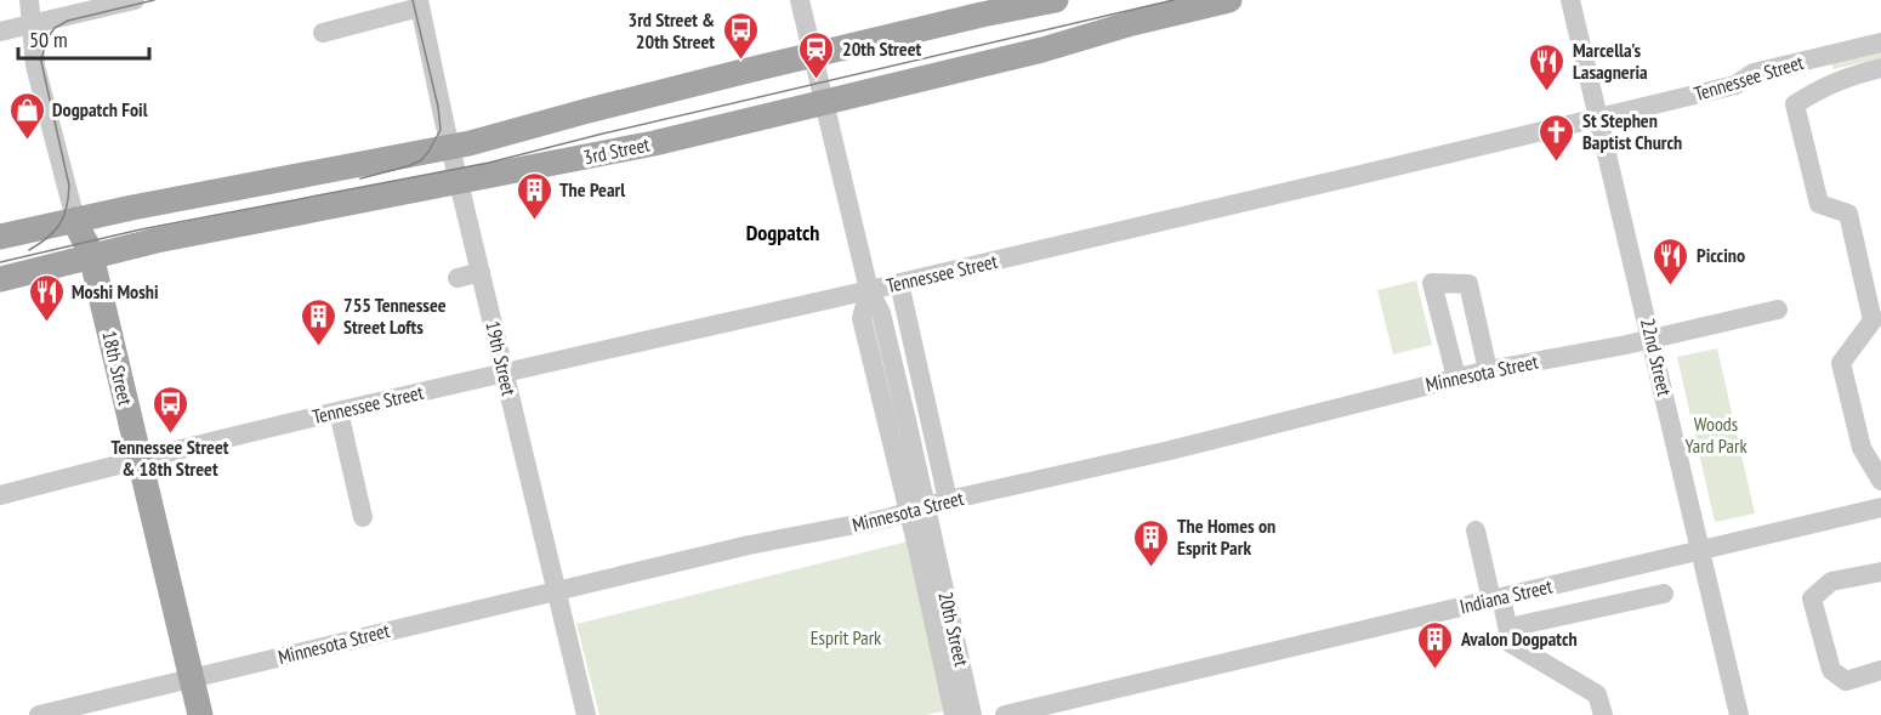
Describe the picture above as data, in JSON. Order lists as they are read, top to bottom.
{
  "streets": {
    "main road": ["3rd Street", "18th Street"],
    "street": [
      "Tennessee Street",
      "22nd Street",
      "19th Street",
      "Minnesota Street",
      "Indiana Street",
      "20th Street"
    ]
  },
  "crossings": [
    ["Tennessee Street", "22nd Street"],
    ["Tennessee Street", "19th Street"],
    ["Tennessee Street", "18th Street"],
    ["Tennessee Street", "20th Street"],
    ["3rd Street", "19th Street"],
    ["3rd Street", "18th Street"],
    ["3rd Street", "20th Street"],
    ["22nd Street", "Minnesota Street"],
    ["22nd Street", "Indiana Street"],
    ["19th Street", "Minnesota Street"],
    ["18th Street", "Minnesota Street"],
    ["Minnesota Street", "20th Street"]
  ],
  "districts": ["Dogpatch"],
  "parks": ["Woods Yard Park", "Esprit Park"],
  "places": {
    "bus stop": ["3rd Street & 20th Street", "Tennessee Street & 18th Street"],
    "station": ["20th Street"],
    "restaurant": ["Marcella's Lasagneria", "Piccino", "Moshi Moshi"],
    "shop": ["Dogpatch Foil"],
    "church": ["St Stephen Baptist Church"],
    "building": [
      "The Pearl",
      "755 Tennessee Street Lofts",
      "The Homes on Esprit Park",
      "Avalon Dogpatch"
    ]
  },
  "scale_bar": "50 m"
}
